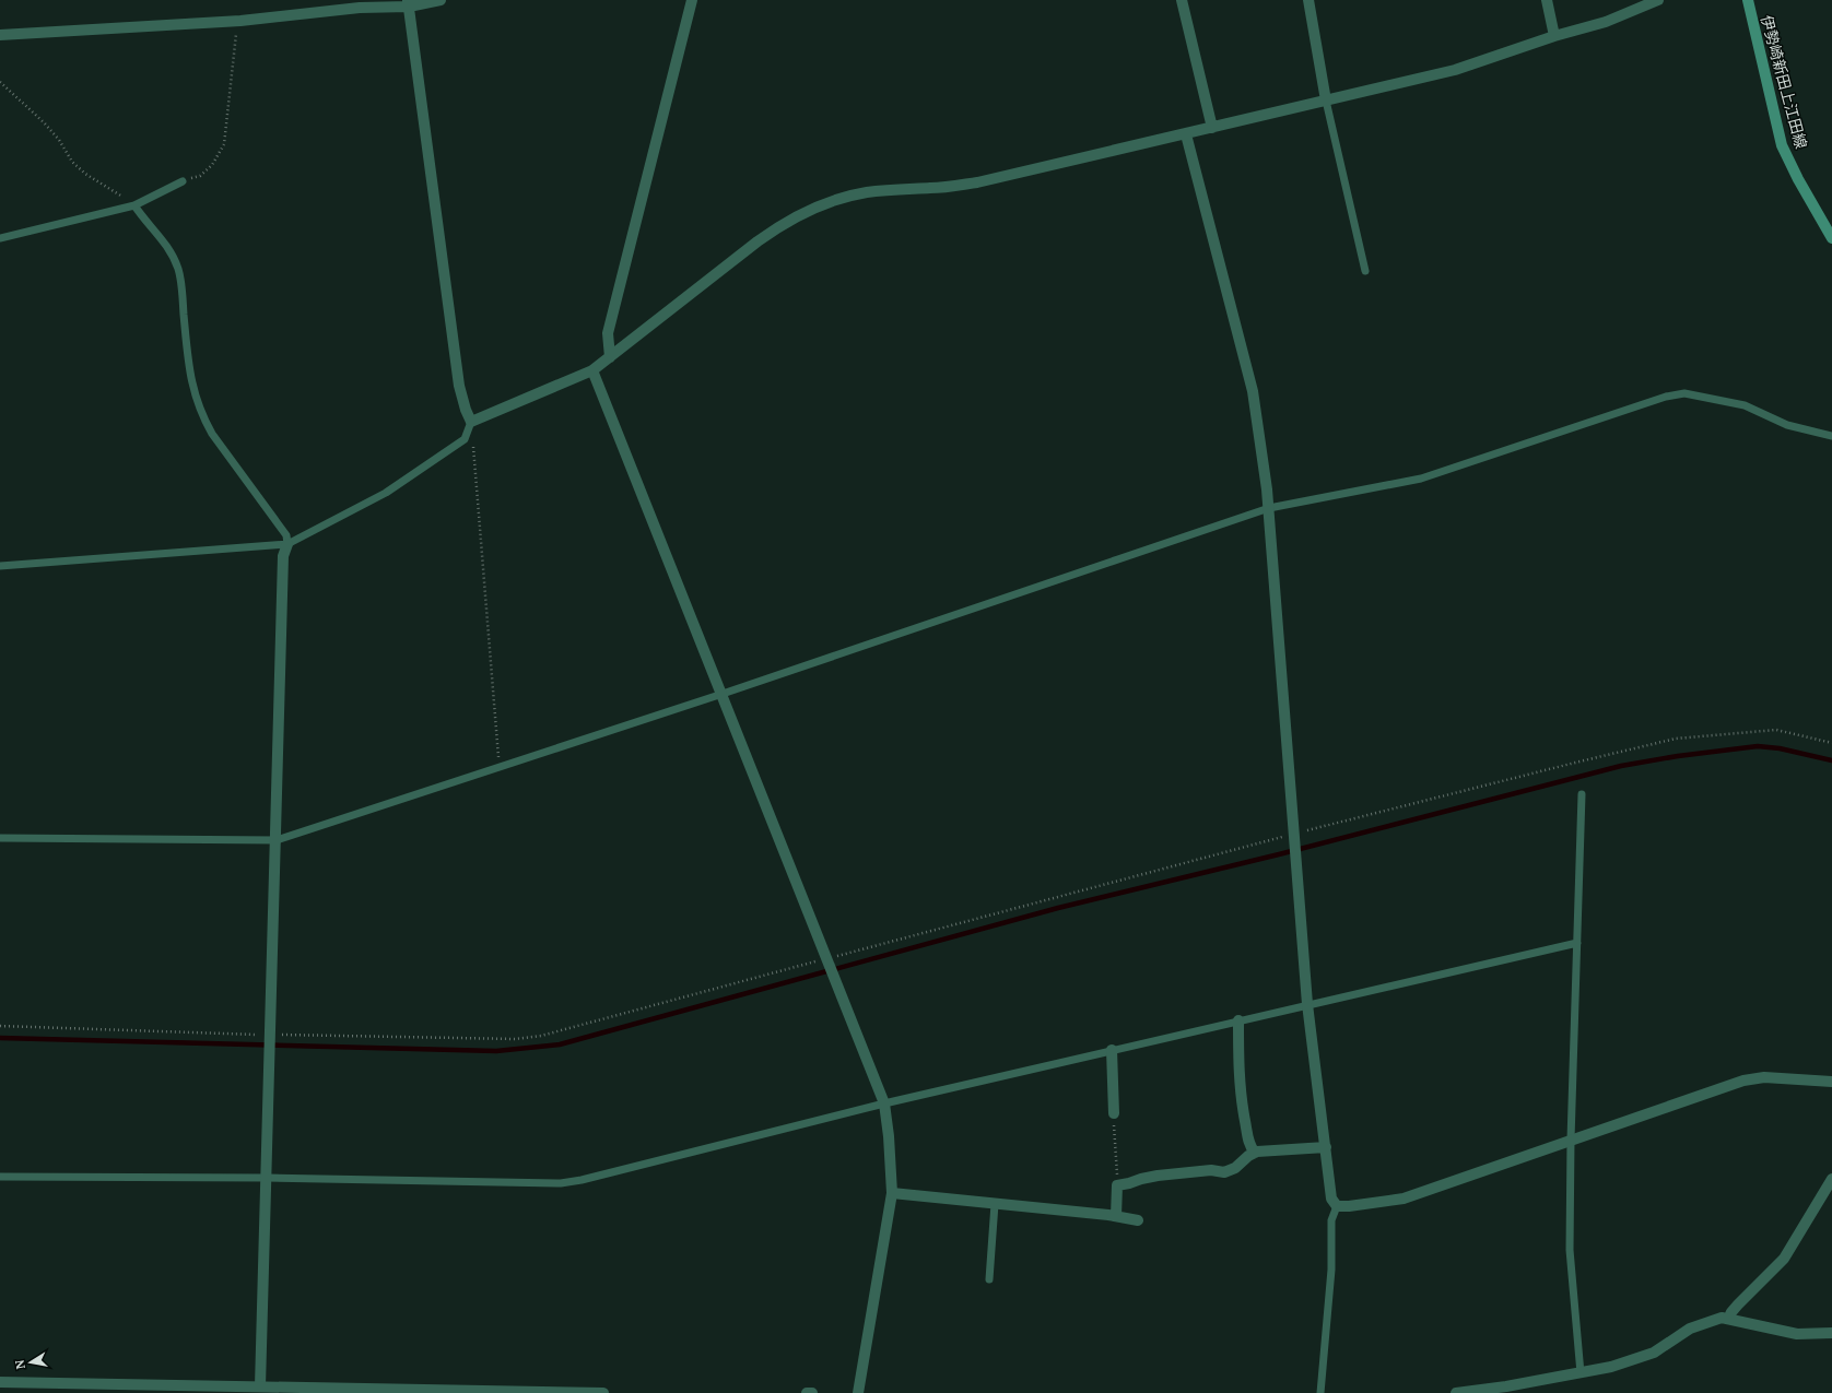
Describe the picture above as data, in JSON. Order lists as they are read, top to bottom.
{
  "streets": {
    "main road": ["伊勢崎新田上江田線"]
  },
  "north": "left"
}
